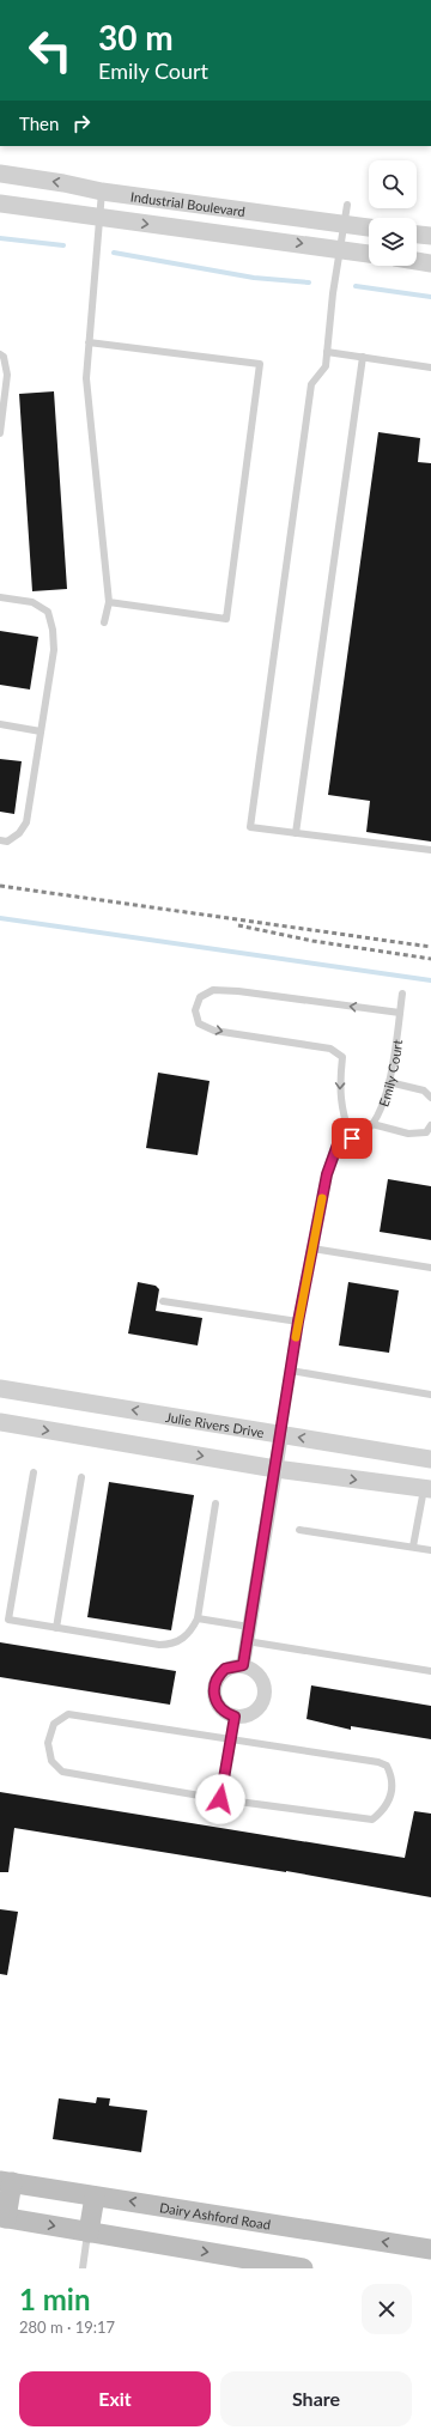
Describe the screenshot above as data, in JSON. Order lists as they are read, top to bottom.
{
  "streets": {
    "main road": ["Dairy Ashford Road"],
    "street": ["Industrial Boulevard", "Emily Court", "Julie Rivers Drive"]
  },
  "crossings": [
    ["Emily Court", "Julie Rivers Drive"]
  ],
  "page": {
    "turn": ["30 m", "Emily Court"],
    "then": "Then",
    "heading": ["1 min", "280 m · 19:17"],
    "buttons": ["Exit", "Share"]
  }
}
